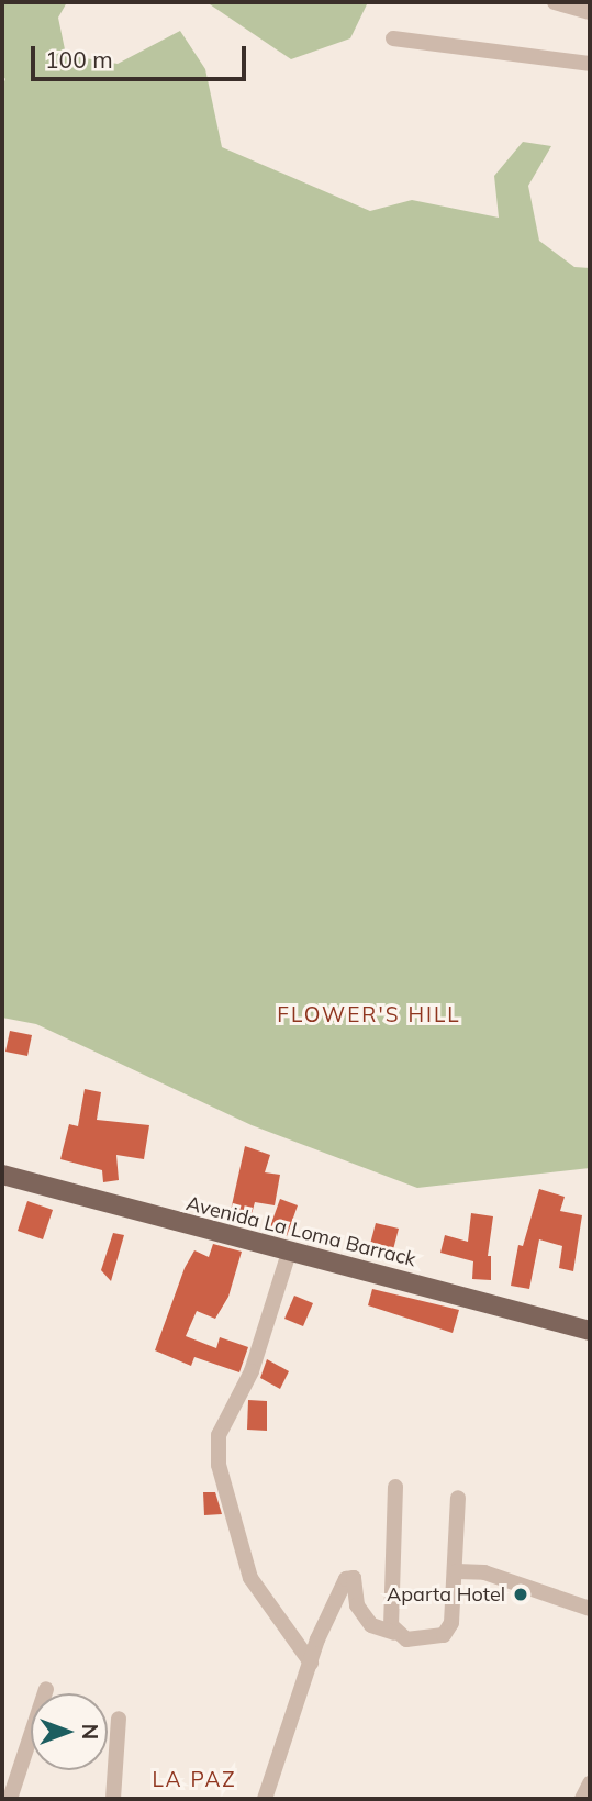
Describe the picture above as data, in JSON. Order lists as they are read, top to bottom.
{
  "streets": {
    "main road": ["Avenida La Loma Barrack"]
  },
  "districts": ["FLOWER'S HILL", "LA PAZ"],
  "places": ["Aparta Hotel"],
  "scale_bar": "100 m",
  "north": "right"
}
